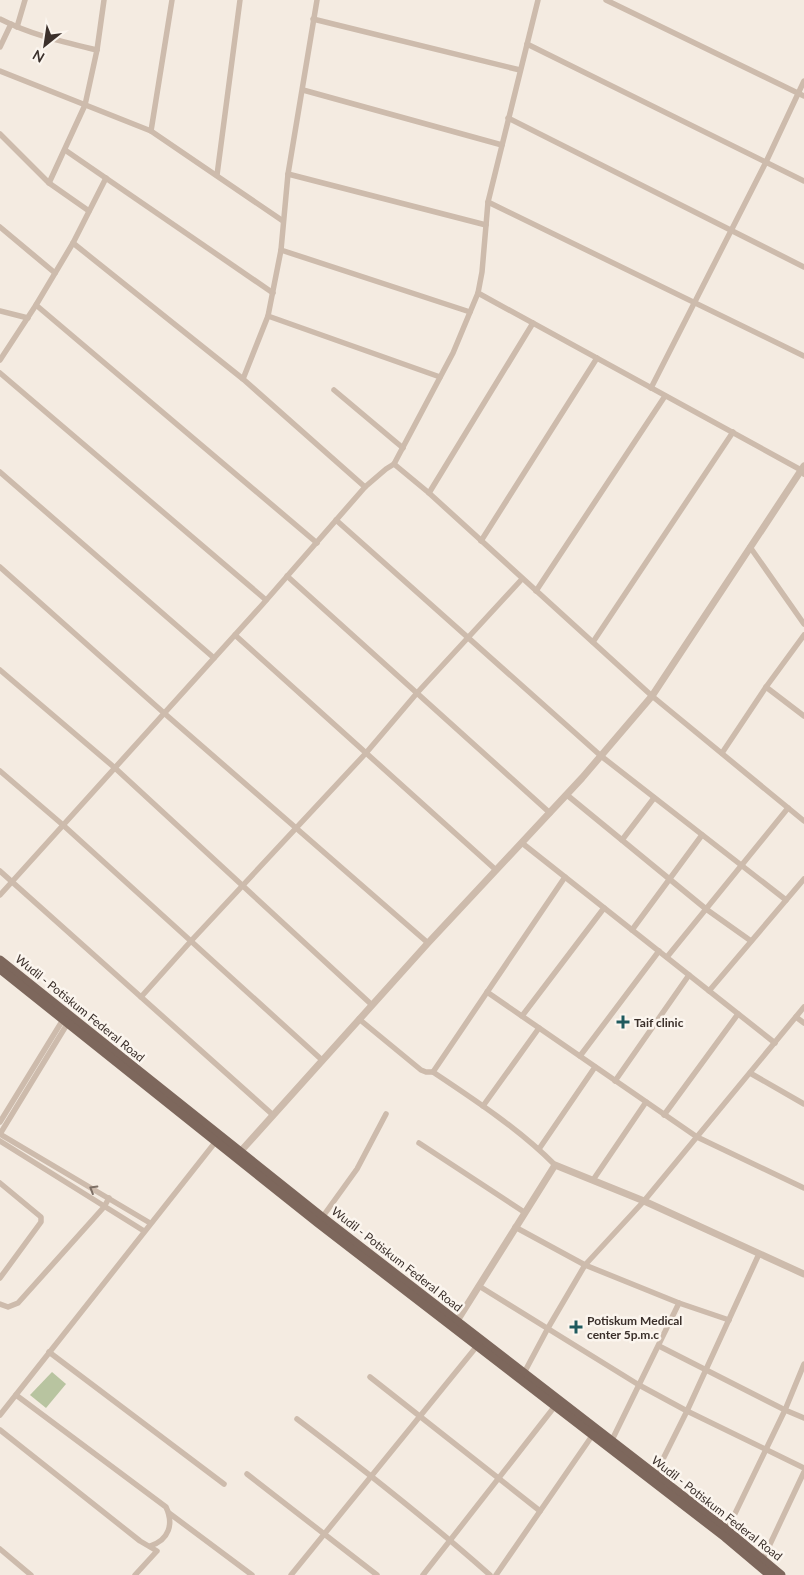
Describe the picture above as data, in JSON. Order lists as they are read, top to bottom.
{
  "streets": {
    "main road": ["Wudil - Potiskum Federal Road"]
  },
  "places": {
    "health": ["Taif clinic", "Potiskum Medical center 5p.m.c"]
  },
  "north": "bottom left"
}
